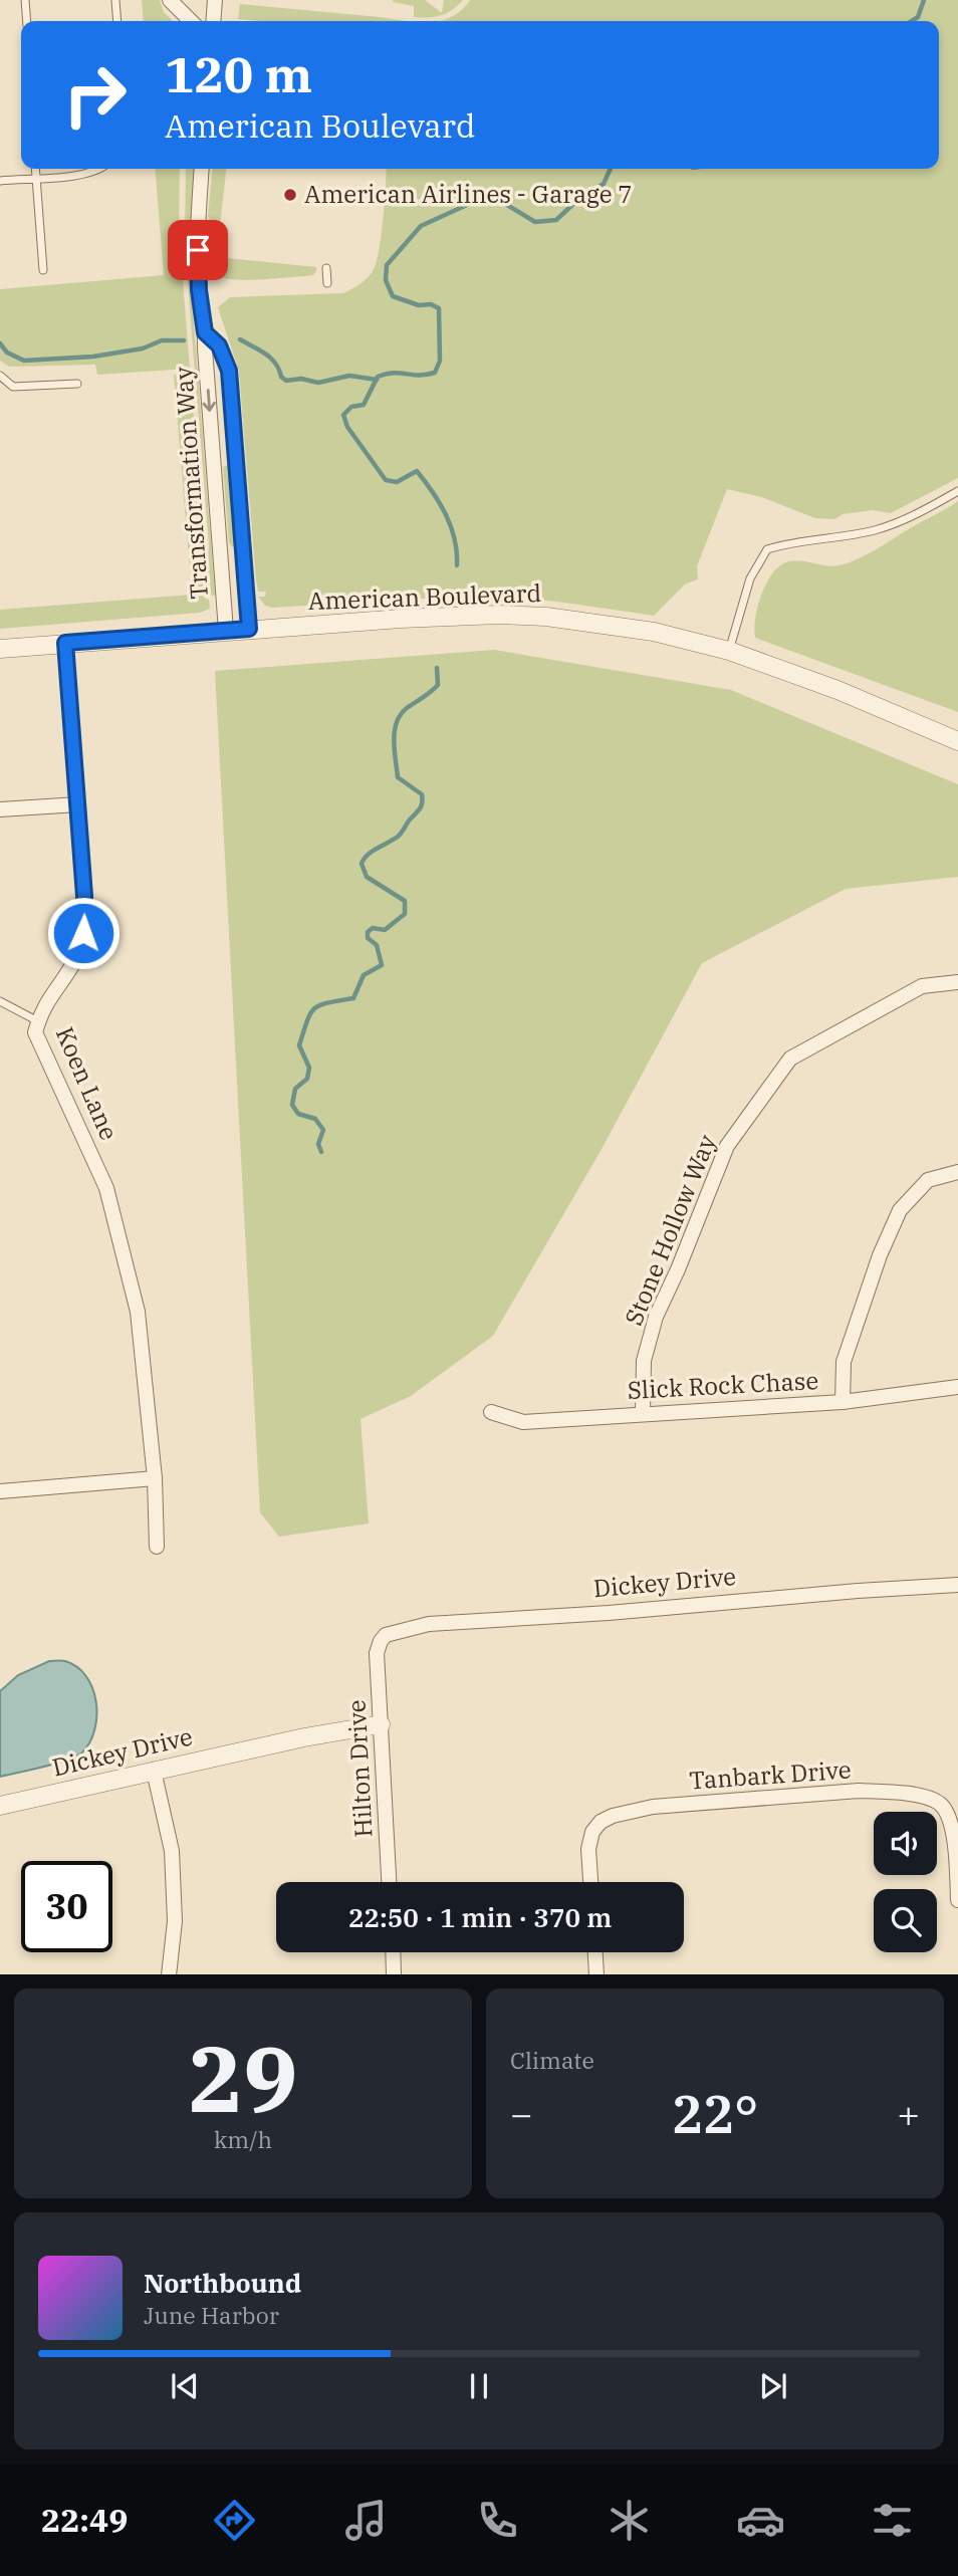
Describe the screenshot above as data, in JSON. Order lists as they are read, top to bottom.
{
  "streets": {
    "street": [
      "Transformation Way",
      "American Boulevard",
      "Koen Lane",
      "Stone Hollow Way",
      "Slick Rock Chase",
      "Dickey Drive",
      "Hilton Drive",
      "Tanbark Drive"
    ]
  },
  "crossings": [
    ["Transformation Way", "American Boulevard"],
    ["American Boulevard", "Koen Lane"],
    ["Stone Hollow Way", "Slick Rock Chase"],
    ["Dickey Drive", "Hilton Drive"]
  ],
  "places": ["American Airlines - Garage 7"],
  "page": {
    "turn": ["120 m", "American Boulevard"],
    "limit": "30",
    "trip": "22:50 · 1 min · 370 m",
    "tile": [
      ["29", "km/h"],
      "Climate"
    ],
    "heat": ["−", "22°", "+"],
    "song": ["Northbound", "June Harbor"],
    "tabs": "22:49"
  }
}
